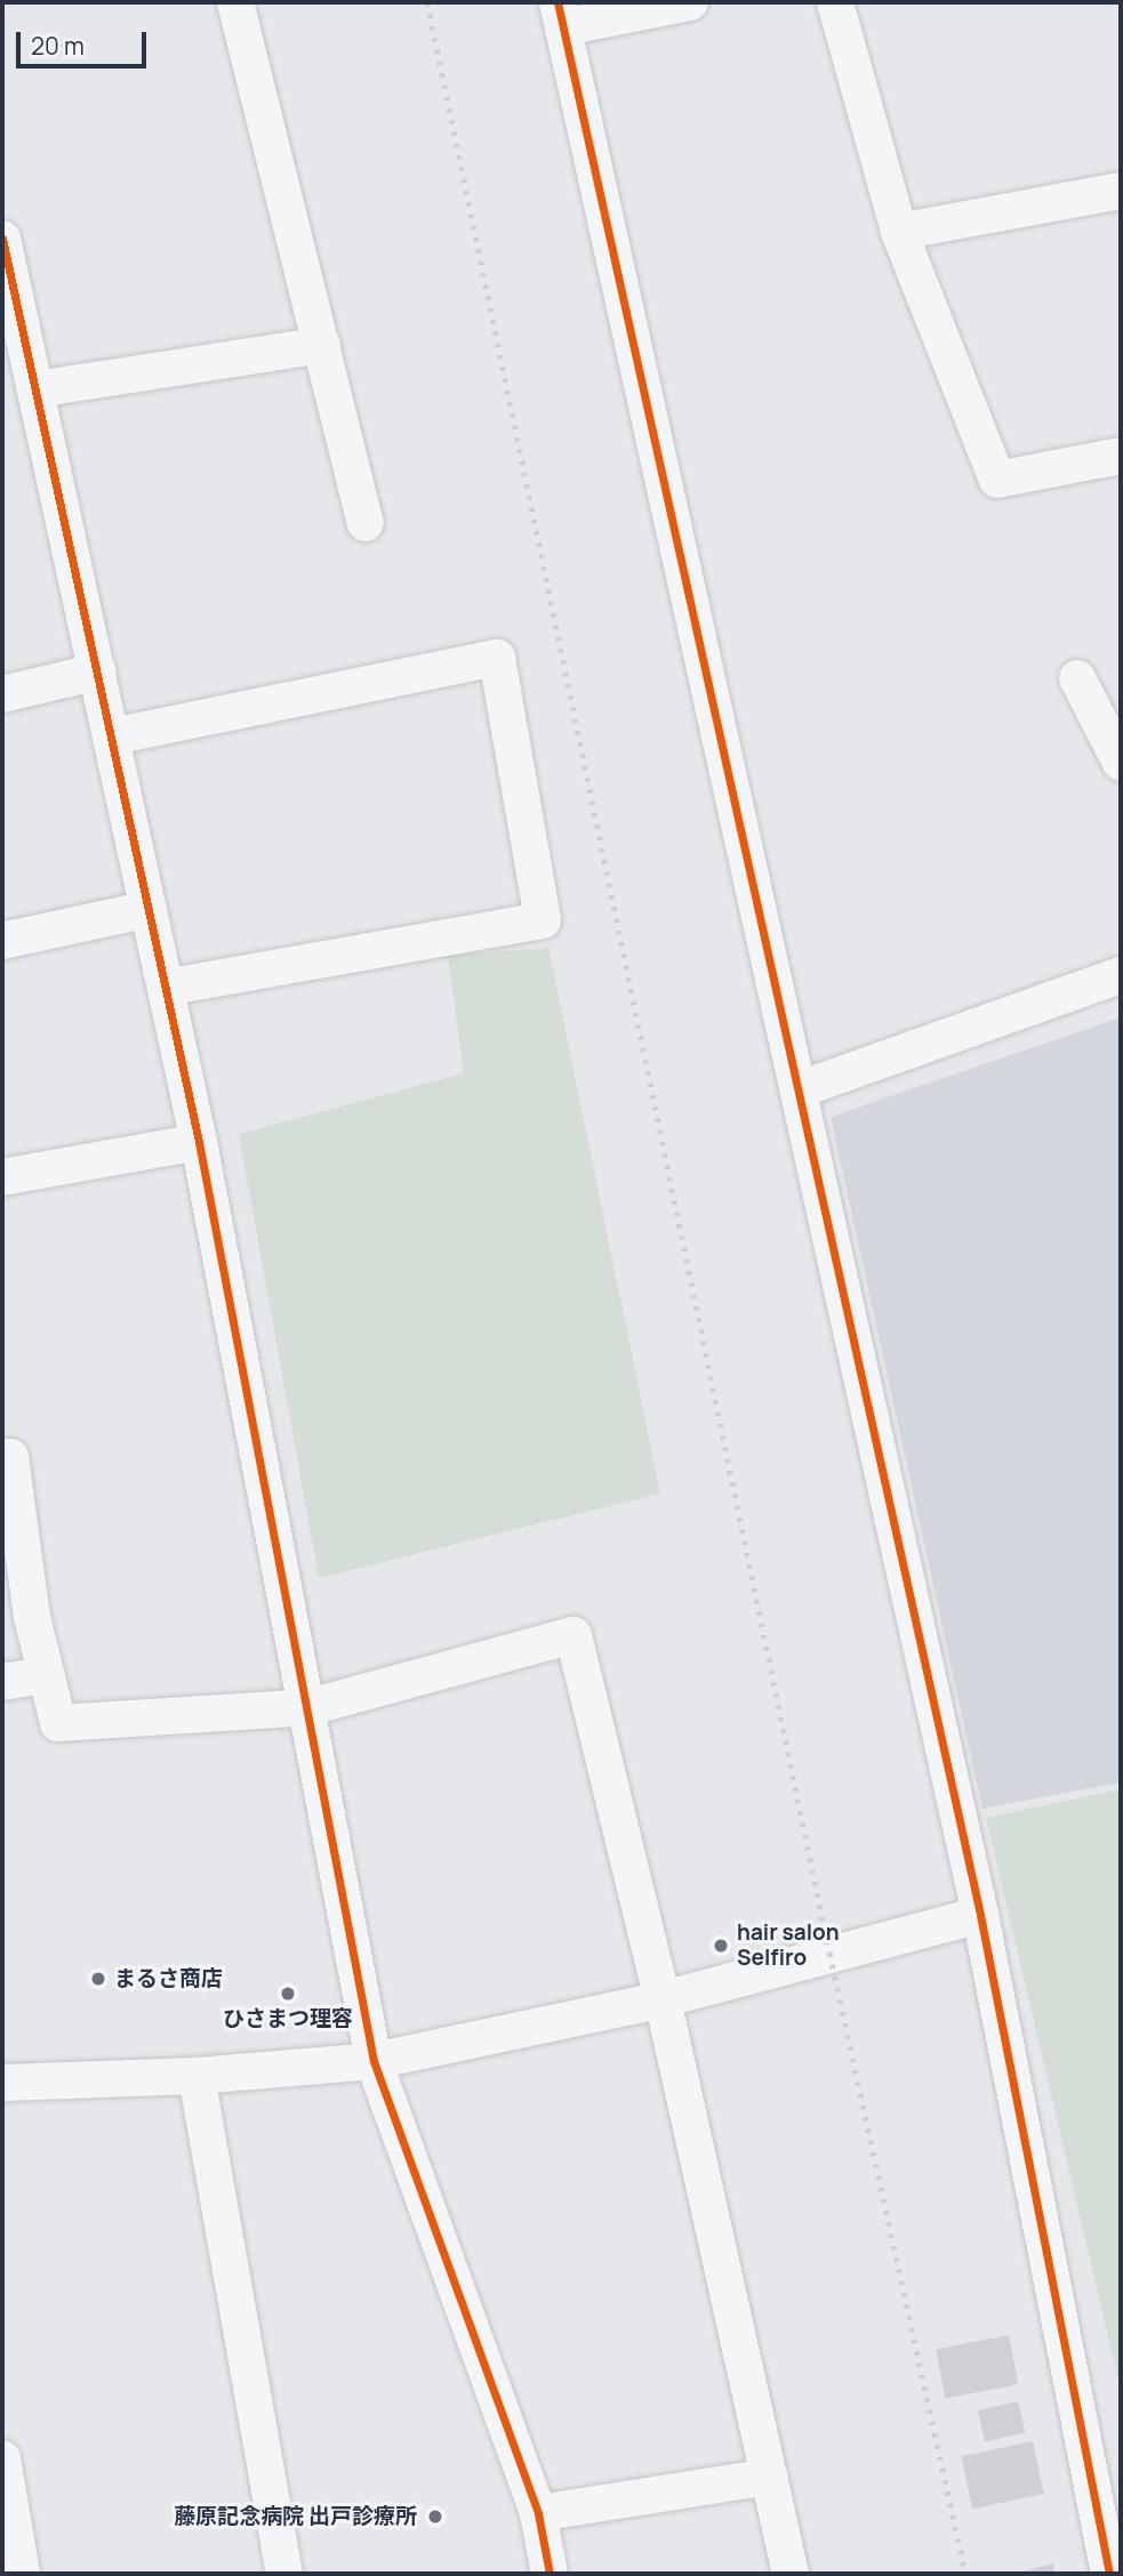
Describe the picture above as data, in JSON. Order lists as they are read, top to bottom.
{
  "places": [
    "hair salon Selfiro",
    "まるさ商店",
    "ひさまつ理容",
    "藤原記念病院 出戸診療所"
  ],
  "scale_bar": "20 m"
}
